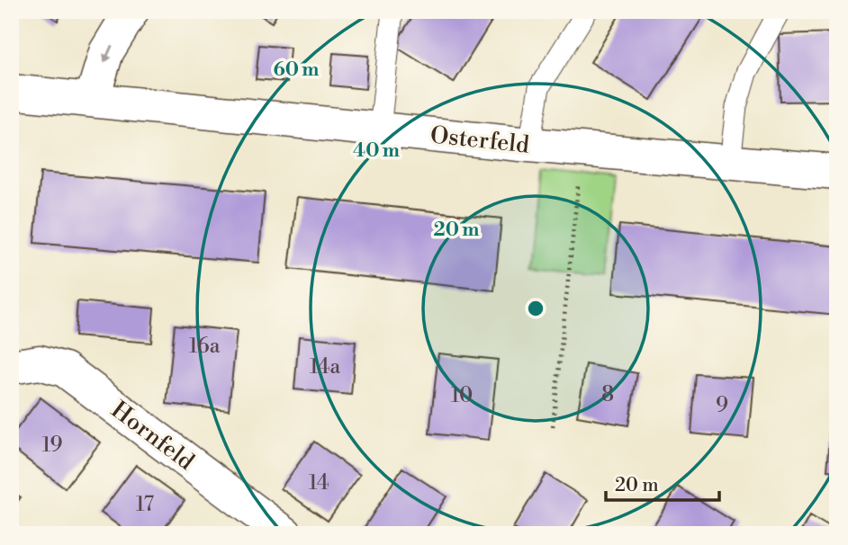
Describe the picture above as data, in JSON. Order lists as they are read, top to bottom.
{
  "streets": {
    "street": ["Osterfeld", "Hornfeld"]
  },
  "house_numbers": [
    "16a",
    "14a",
    "8",
    "10",
    "9",
    "19",
    "14",
    "17"
  ],
  "scale_bar": "20 m",
  "rings": ["60 m", "40 m", "20 m"]
}
